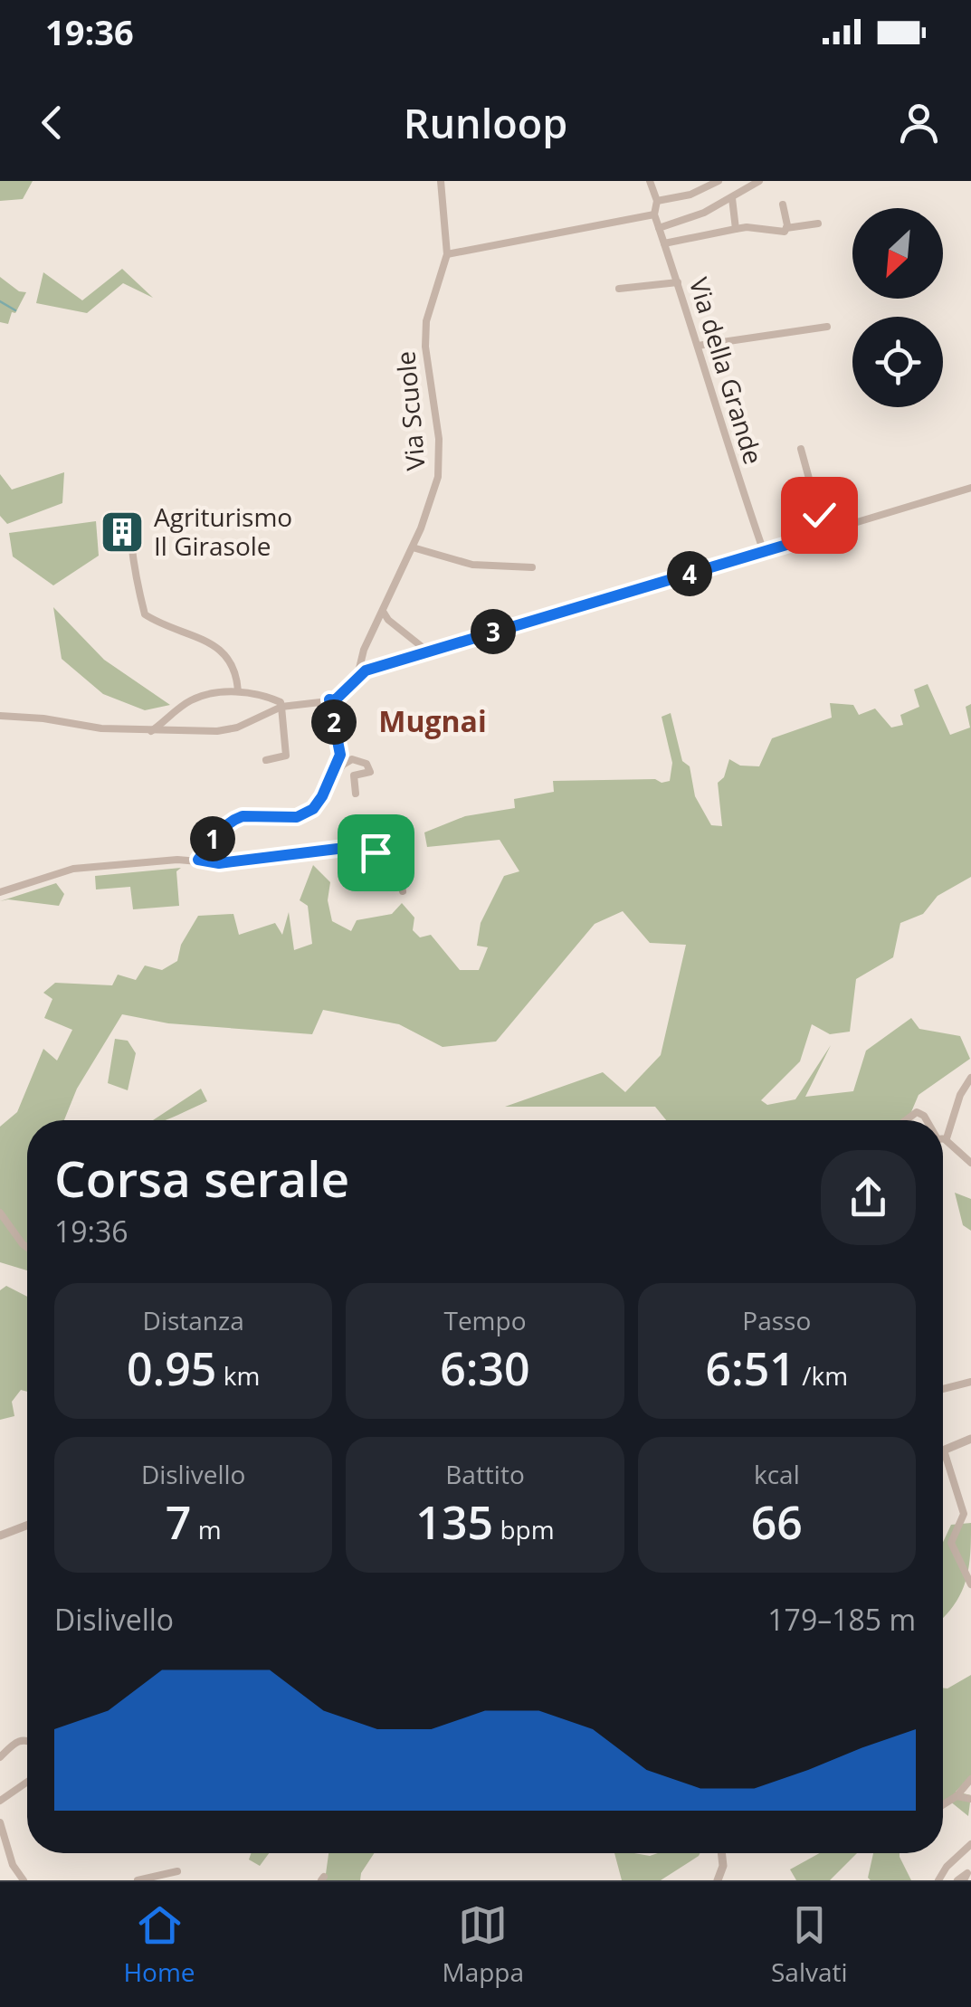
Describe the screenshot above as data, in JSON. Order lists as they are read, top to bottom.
{
  "streets": {
    "street": ["Via della Grande", "Via Scuole"]
  },
  "districts": ["Mugnai"],
  "places": {
    "building": ["Agriturismo Il Girasole"]
  },
  "north": "bottom left",
  "page": {
    "status": "19:36",
    "header": "Runloop",
    "pins": [
      "4",
      "3",
      "2",
      "1"
    ],
    "heading": ["Corsa serale", "19:36"],
    "stats": [
      ["Distanza", "0.95 km"],
      ["Tempo", "6:30"],
      ["Passo", "6:51 /km"],
      ["Dislivello", "7 m"],
      ["Battito", "135 bpm"],
      ["kcal", "66"]
    ],
    "chart": ["Dislivello", "179–185 m"],
    "tabs": ["Home", "Mappa", "Salvati"]
  }
}
